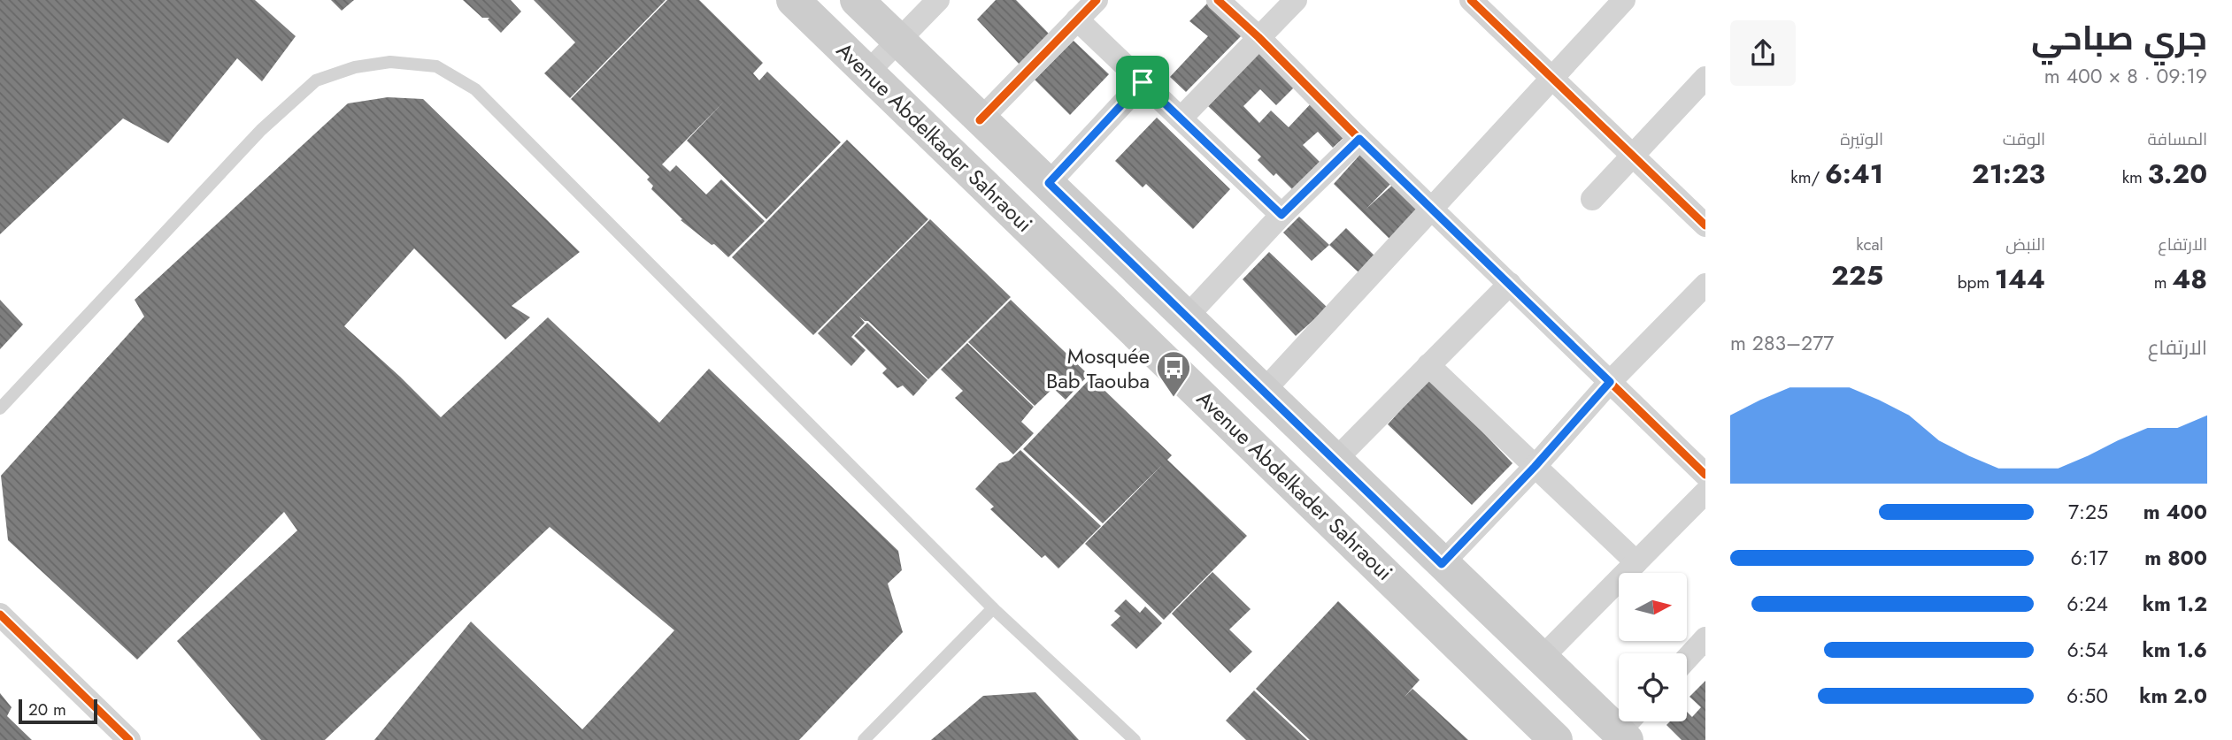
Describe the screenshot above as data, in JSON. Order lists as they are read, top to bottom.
{
  "streets": {
    "main road": ["Avenue Abdelkader Sahraoui"]
  },
  "places": {
    "bus stop": ["Mosquée Bab Taouba"]
  },
  "scale_bar": "20 m",
  "north": "right",
  "page": {
    "heading": ["جري صباحي", "09:19 · 8 × 400 m"],
    "stats": [
      ["المسافة", "3.20 km"],
      ["الوقت", "21:23"],
      ["الوتيرة", "6:41 /km"],
      ["الارتفاع", "48 m"],
      ["النبض", "144 bpm"],
      ["kcal", "225"]
    ],
    "chart": ["الارتفاع", "277–283 m"],
    "list": [
      {
        "name": "400 m",
        "note": "7:25"
      },
      {
        "name": "800 m",
        "note": "6:17"
      },
      {
        "name": "1.2 km",
        "note": "6:24"
      },
      {
        "name": "1.6 km",
        "note": "6:54"
      },
      {
        "name": "2.0 km",
        "note": "6:50"
      }
    ],
    "scale": "20 m"
  }
}
